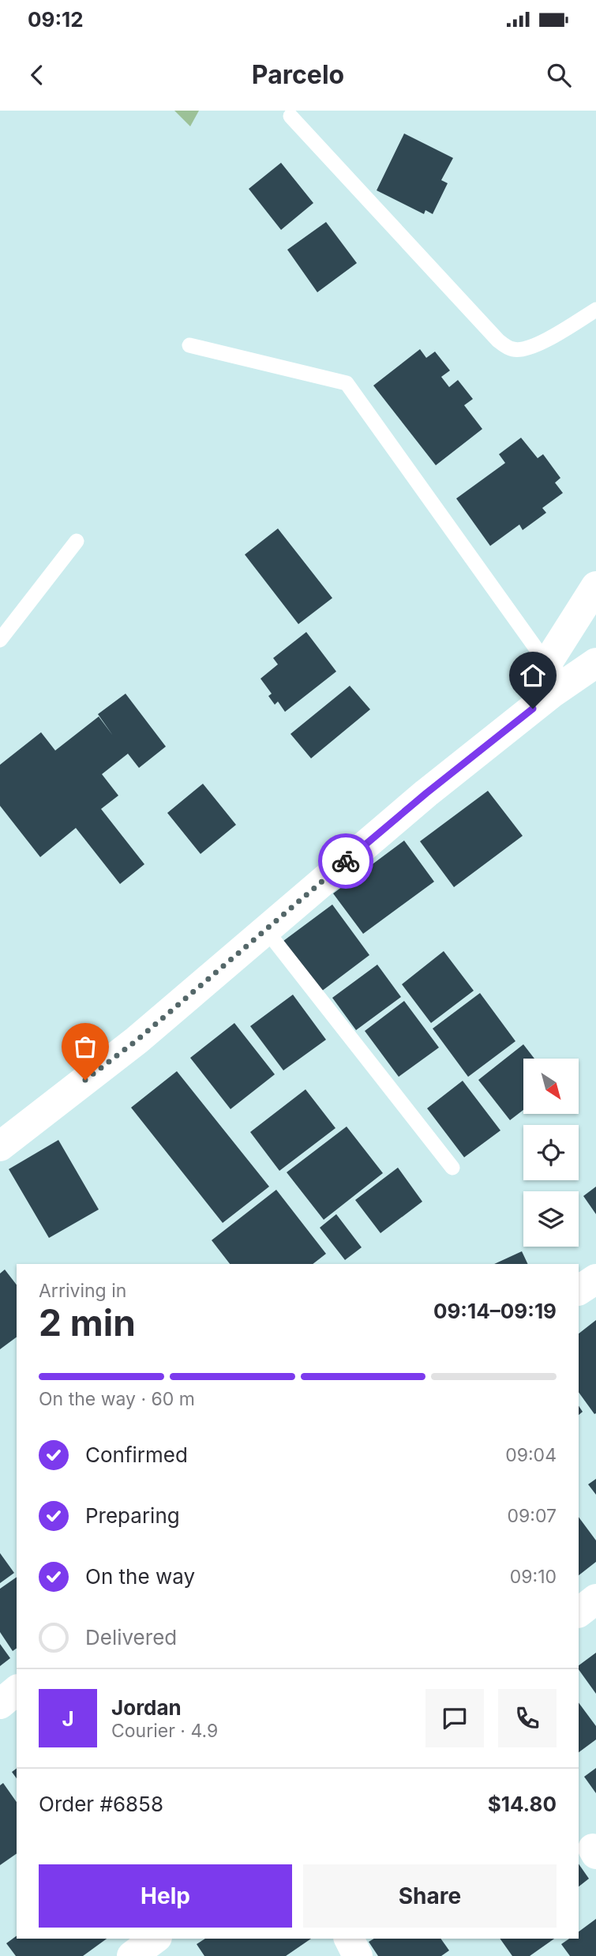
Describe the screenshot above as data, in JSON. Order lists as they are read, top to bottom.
{
  "north": "bottom right",
  "page": {
    "status": "09:12",
    "header": "Parcelo",
    "heading": ["2 min", "Arriving in", "09:14–09:19"],
    "panel": [
      "Jordan",
      "Courier · 4.9",
      "Order #6858",
      "$14.80"
    ],
    "bar": "On the way · 60 m",
    "list": [
      ["Confirmed", "09:04"],
      ["Preparing", "09:07"],
      ["On the way", "09:10"],
      "Delivered"
    ],
    "round": "J",
    "buttons": ["Help", "Share"]
  }
}
